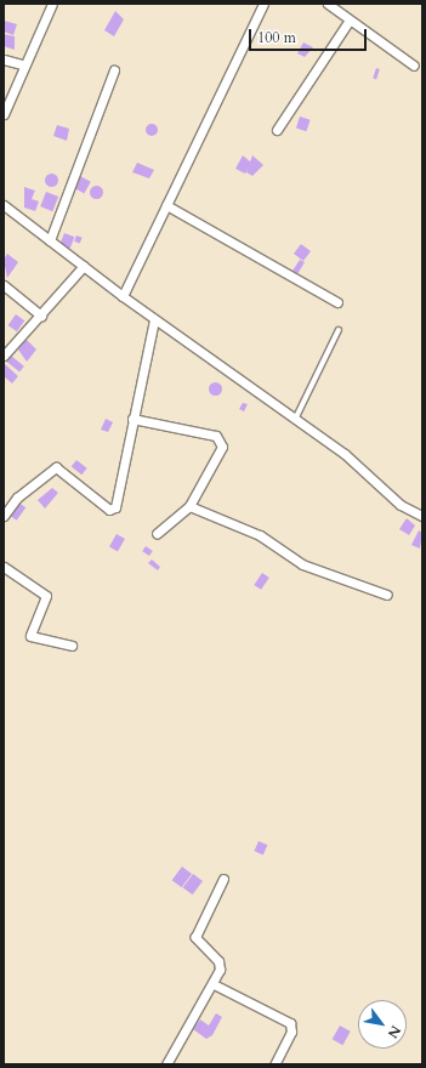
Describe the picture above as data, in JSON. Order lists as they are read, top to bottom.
{
  "scale_bar": "100 m",
  "north": "bottom right"
}
